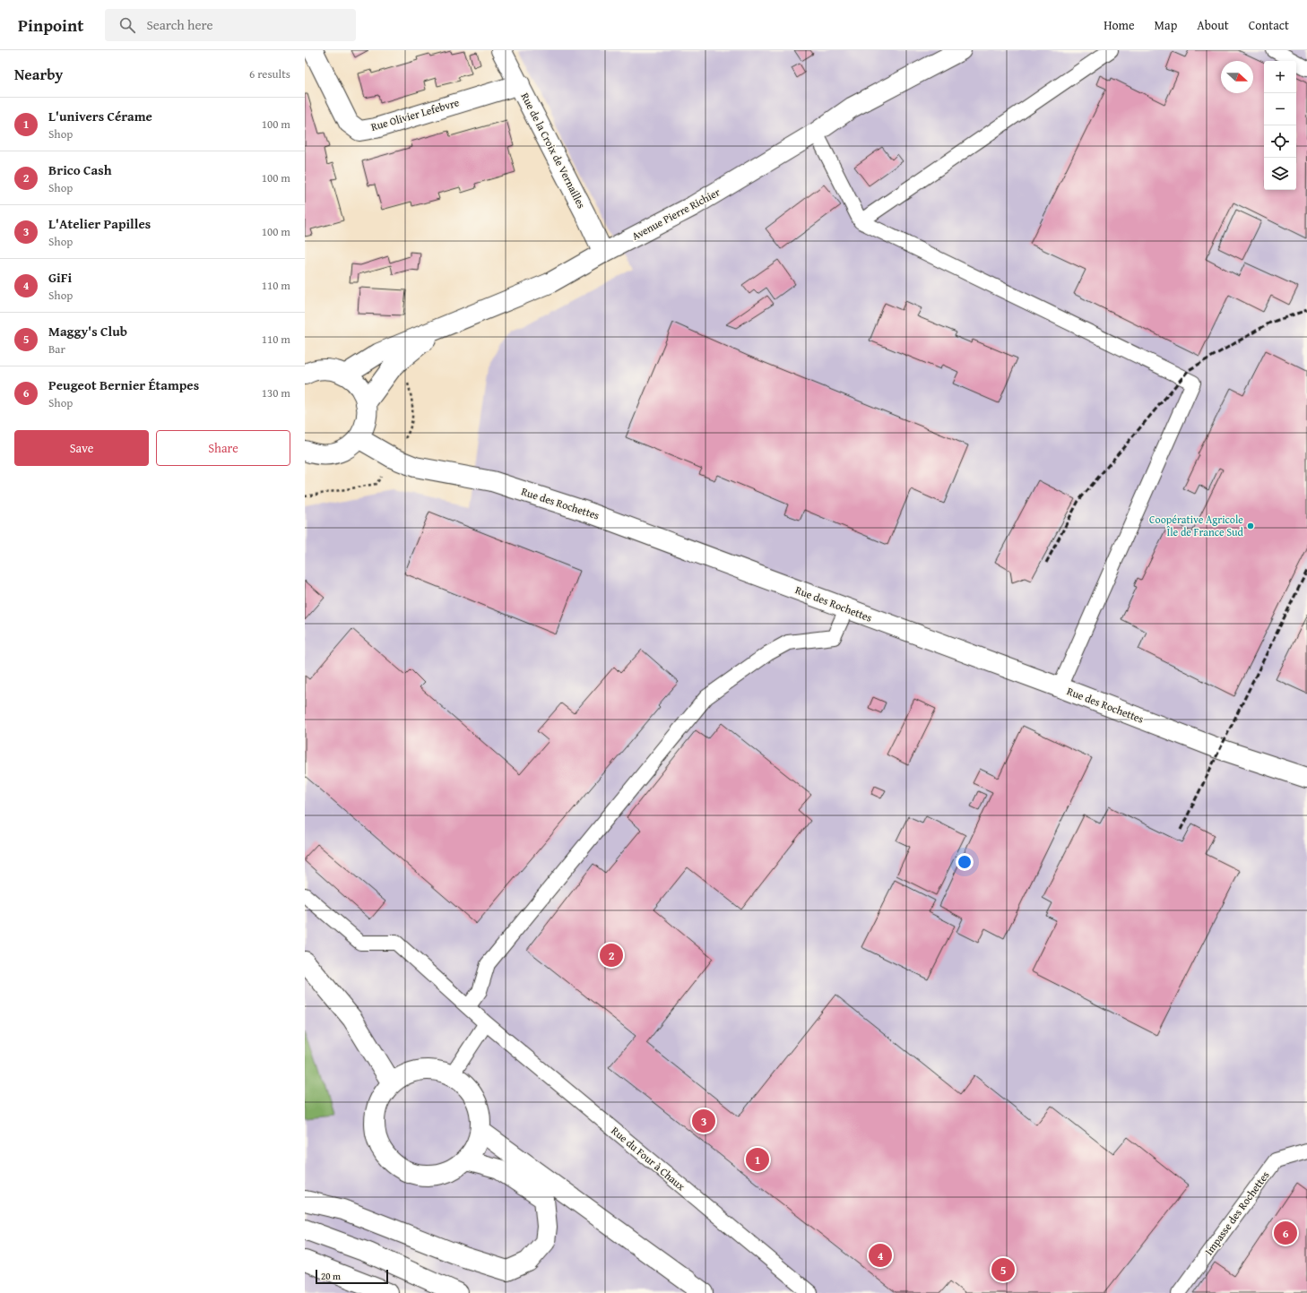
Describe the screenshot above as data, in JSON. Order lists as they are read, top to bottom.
{
  "streets": {
    "street": [
      "Rue Olivier Lefebvre",
      "Rue de la Croix de Vernailles",
      "Avenue Pierre Richier",
      "Rue des Rochettes"
    ],
    "lane": ["Rue du Four à Chaux", "Impasse des Rochettes"]
  },
  "crossings": [
    ["Rue Olivier Lefebvre", "Rue de la Croix de Vernailles"],
    ["Rue de la Croix de Vernailles", "Avenue Pierre Richier"]
  ],
  "places": ["Coopérative Agricole Île de France Sud"],
  "scale_bar": "20 m",
  "north": "right",
  "page": {
    "header": "Pinpoint",
    "search": "Search here",
    "nav": [
      "Home",
      "Map",
      "About",
      "Contact"
    ],
    "heading": ["Nearby", "6 results"],
    "map_buttons": ["+", "−"],
    "list": [
      {
        "mark": "1",
        "name": "L'univers Cérame",
        "note": "Shop",
        "value": "100 m"
      },
      {
        "mark": "2",
        "name": "Brico Cash",
        "note": "Shop",
        "value": "100 m"
      },
      {
        "mark": "3",
        "name": "L'Atelier Papilles",
        "note": "Shop",
        "value": "100 m"
      },
      {
        "mark": "4",
        "name": "GiFi",
        "note": "Shop",
        "value": "110 m"
      },
      {
        "mark": "5",
        "name": "Maggy's Club",
        "note": "Bar",
        "value": "110 m"
      },
      {
        "mark": "6",
        "name": "Peugeot Bernier Étampes",
        "note": "Shop",
        "value": "130 m"
      }
    ],
    "buttons": ["Save", "Share"],
    "pins": [
      "2",
      "3",
      "1",
      "6",
      "4",
      "5"
    ],
    "scale": "20 m"
  }
}
